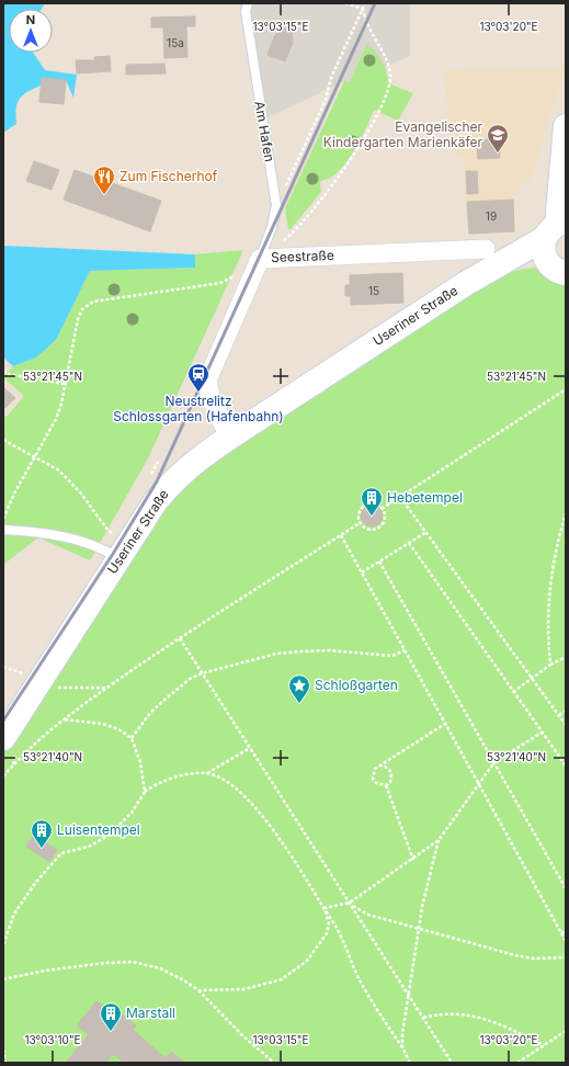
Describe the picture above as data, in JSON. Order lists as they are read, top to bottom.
{
  "streets": {
    "main road": ["Useriner Straße"],
    "street": ["Seestraße"],
    "lane": ["Am Hafen"]
  },
  "crossings": [
    ["Am Hafen", "Seestraße"],
    ["Seestraße", "Useriner Straße"]
  ],
  "places": {
    "school or university": ["Evangelischer Kindergarten Marienkäfer"],
    "restaurant": ["Zum Fischerhof"],
    "station": ["Neustrelitz Schlossgarten (Hafenbahn)"],
    "building": ["Hebetempel", "Luisentempel", "Marstall"],
    "place": ["Schloßgarten"]
  },
  "house_numbers": ["15a", "19", "15"],
  "north": "top",
  "coordinates": [
    "13°03'15\"E",
    "13°03'20\"E",
    "53°21'45\"N",
    "53°21'40\"N",
    "13°03'10\"E"
  ]
}
